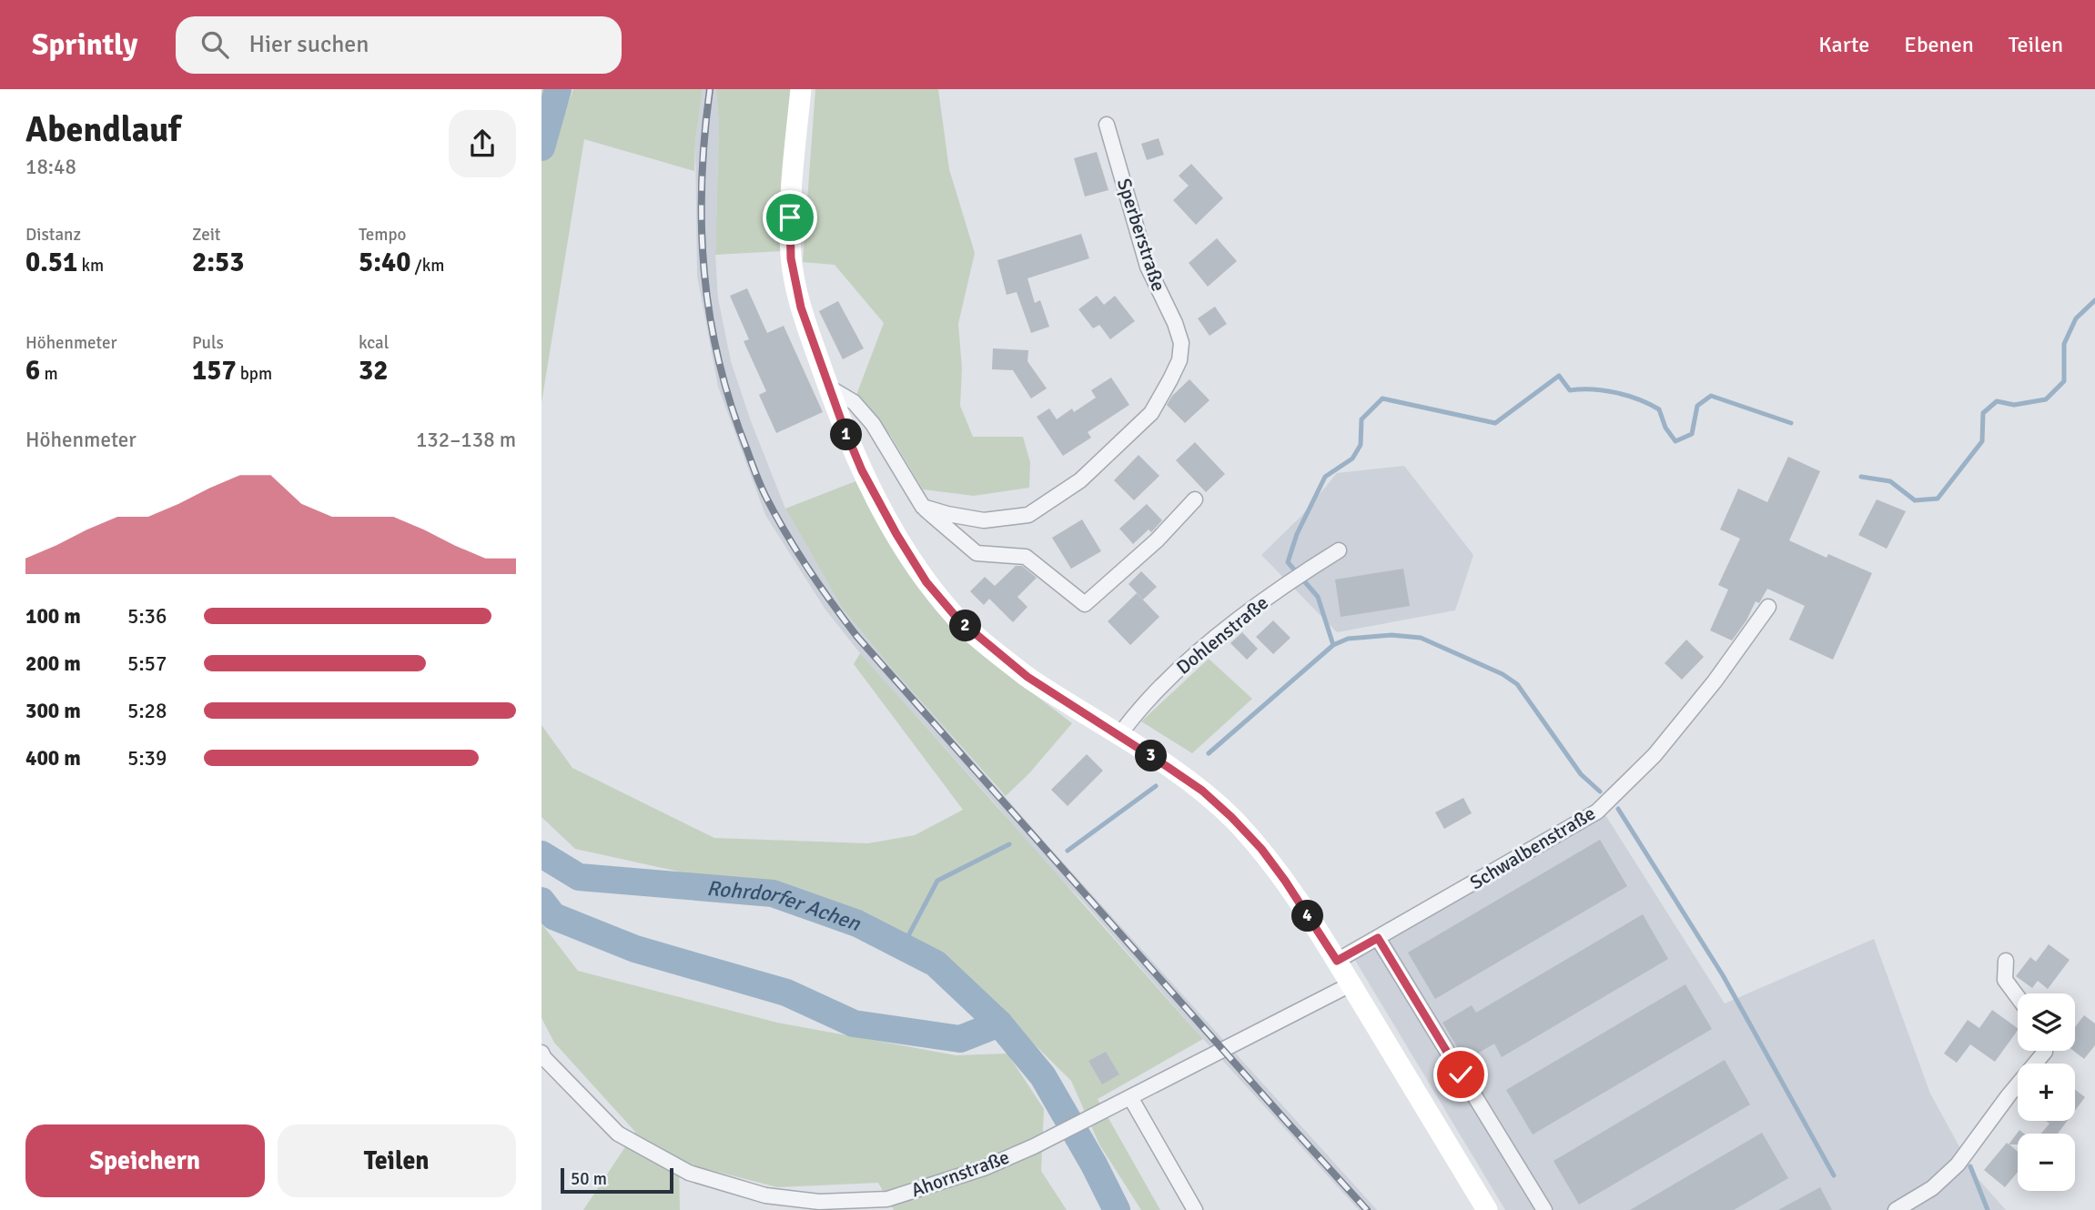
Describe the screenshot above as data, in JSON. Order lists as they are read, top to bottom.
{
  "streets": {
    "street": [
      "Sperberstraße",
      "Dohlenstraße",
      "Schwalbenstraße",
      "Ahornstraße"
    ]
  },
  "water": ["Rohrdorfer Achen"],
  "scale_bar": "50 m",
  "page": {
    "header": "Sprintly",
    "search": "Hier suchen",
    "nav": ["Karte", "Ebenen", "Teilen"],
    "heading": ["Abendlauf", "18:48"],
    "stats": [
      ["Distanz", "0.51 km"],
      ["Zeit", "2:53"],
      ["Tempo", "5:40 /km"],
      ["Höhenmeter", "6 m"],
      ["Puls", "157 bpm"],
      ["kcal", "32"]
    ],
    "chart": ["Höhenmeter", "132–138 m"],
    "pins": [
      "1",
      "2",
      "3",
      "4"
    ],
    "list": [
      {
        "name": "100 m",
        "note": "5:36"
      },
      {
        "name": "200 m",
        "note": "5:57"
      },
      {
        "name": "300 m",
        "note": "5:28"
      },
      {
        "name": "400 m",
        "note": "5:39"
      }
    ],
    "map_buttons": ["+", "−"],
    "buttons": ["Speichern", "Teilen"],
    "scale": "50 m"
  }
}
